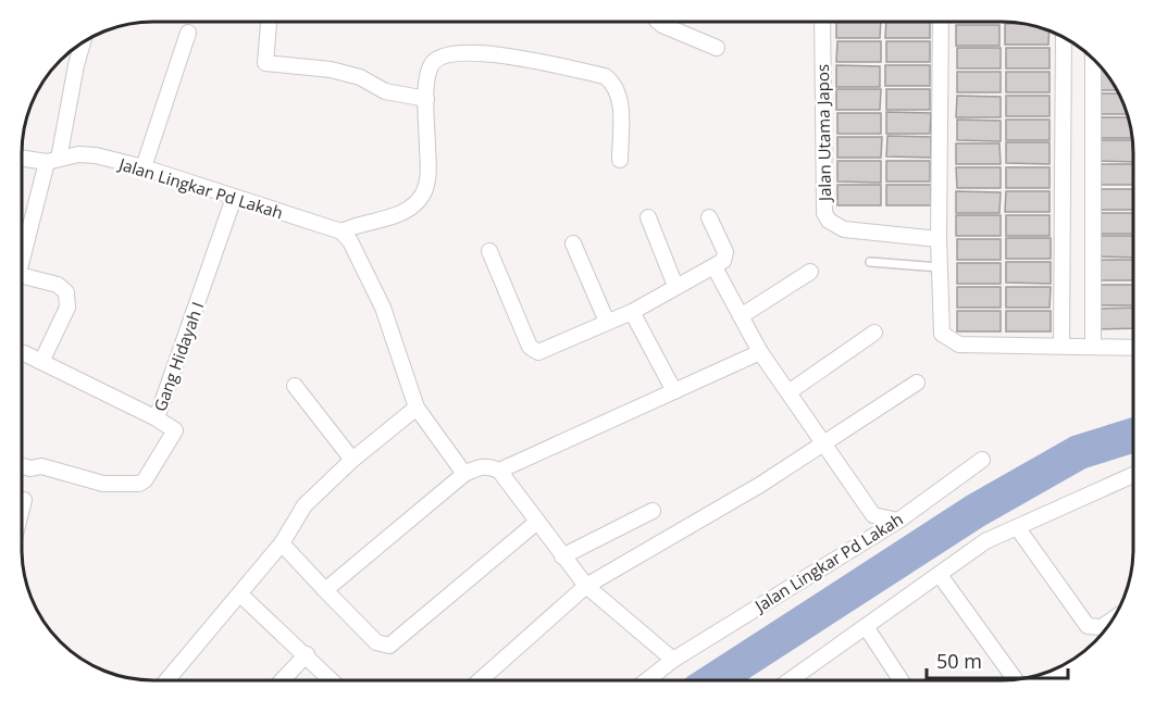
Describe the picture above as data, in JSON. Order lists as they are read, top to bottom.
{
  "streets": {
    "street": ["Jalan Utama Japos", "Jalan Lingkar Pd Lakah", "Gang Hidayah I"]
  },
  "crossings": [
    ["Jalan Lingkar Pd Lakah", "Gang Hidayah I"]
  ],
  "scale_bar": "50 m"
}
